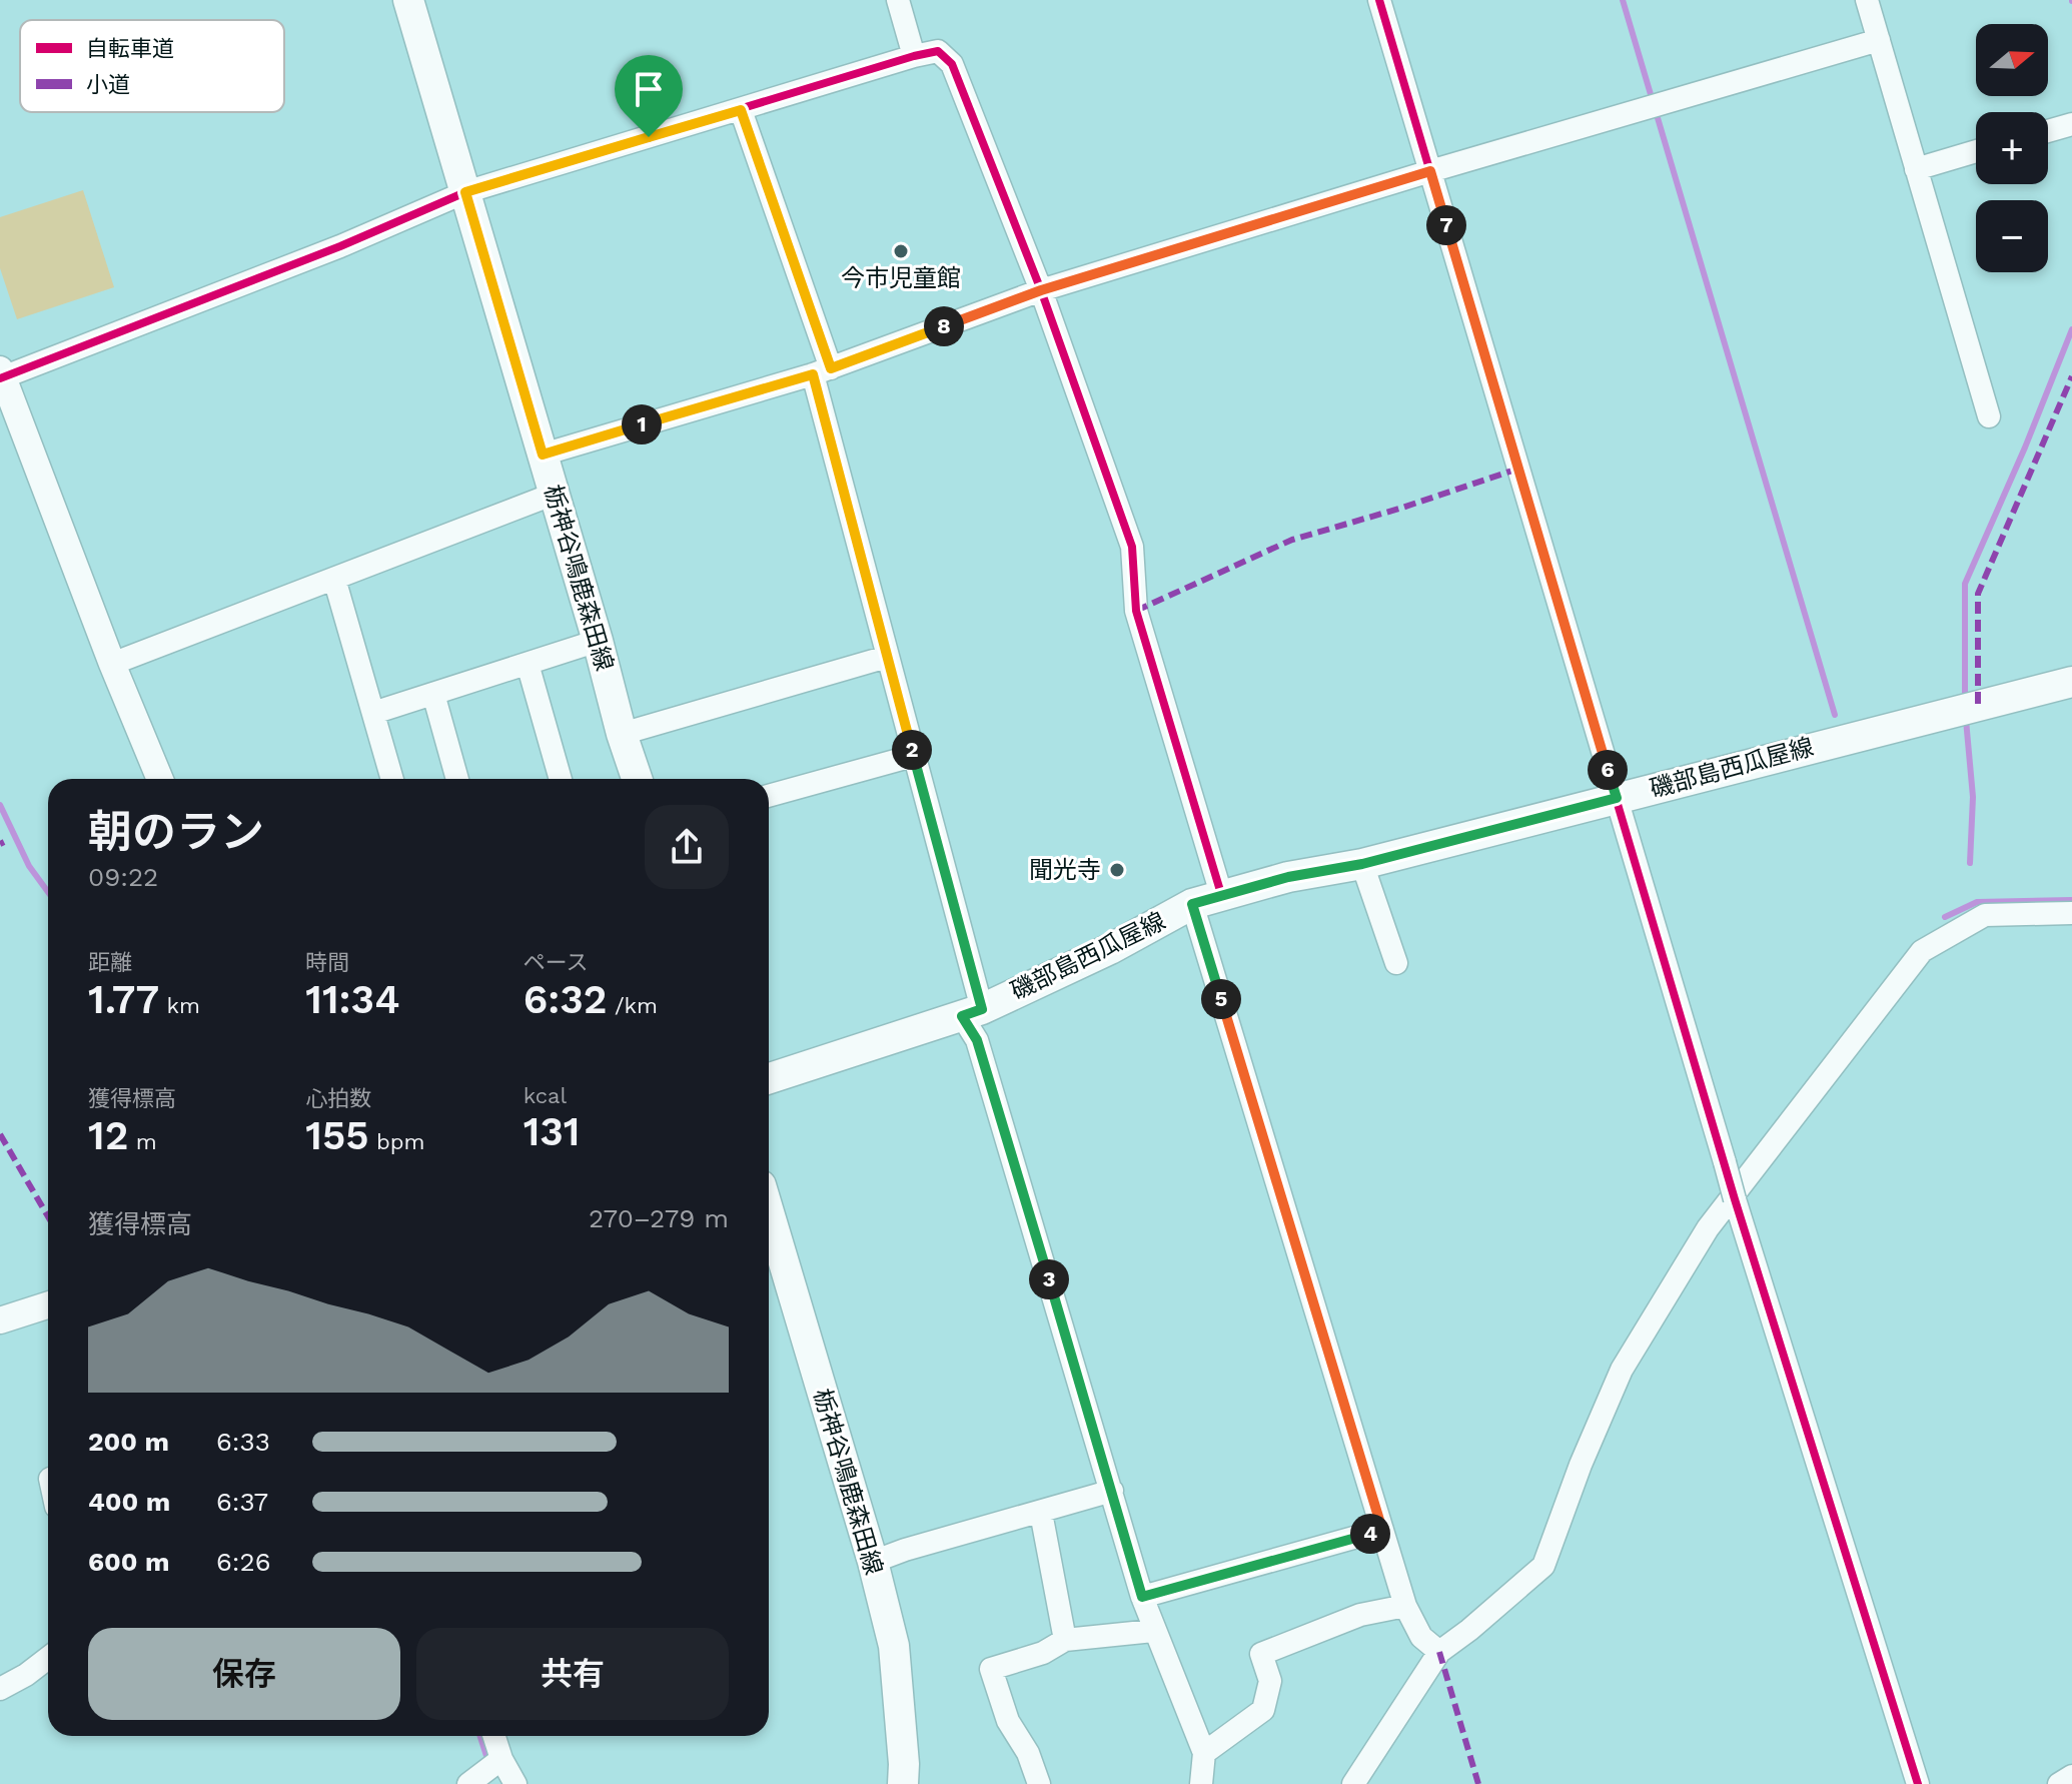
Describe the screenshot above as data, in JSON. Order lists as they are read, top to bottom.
{
  "streets": {
    "main road": ["栃神谷鳴鹿森田線", "磯部島西瓜屋線"]
  },
  "places": ["今市児童館", "聞光寺"],
  "legend": ["自転車道", "小道"],
  "north": "right",
  "page": {
    "map_buttons": ["+", "−"],
    "pins": [
      "7",
      "8",
      "1",
      "2",
      "6",
      "5",
      "3",
      "4"
    ],
    "heading": ["朝のラン", "09:22"],
    "stats": [
      ["距離", "1.77 km"],
      ["時間", "11:34"],
      ["ペース", "6:32 /km"],
      ["獲得標高", "12 m"],
      ["心拍数", "155 bpm"],
      ["kcal", "131"]
    ],
    "chart": ["獲得標高", "270–279 m"],
    "list": [
      {
        "name": "200 m",
        "note": "6:33"
      },
      {
        "name": "400 m",
        "note": "6:37"
      },
      {
        "name": "600 m",
        "note": "6:26"
      }
    ],
    "buttons": ["保存", "共有"]
  }
}
